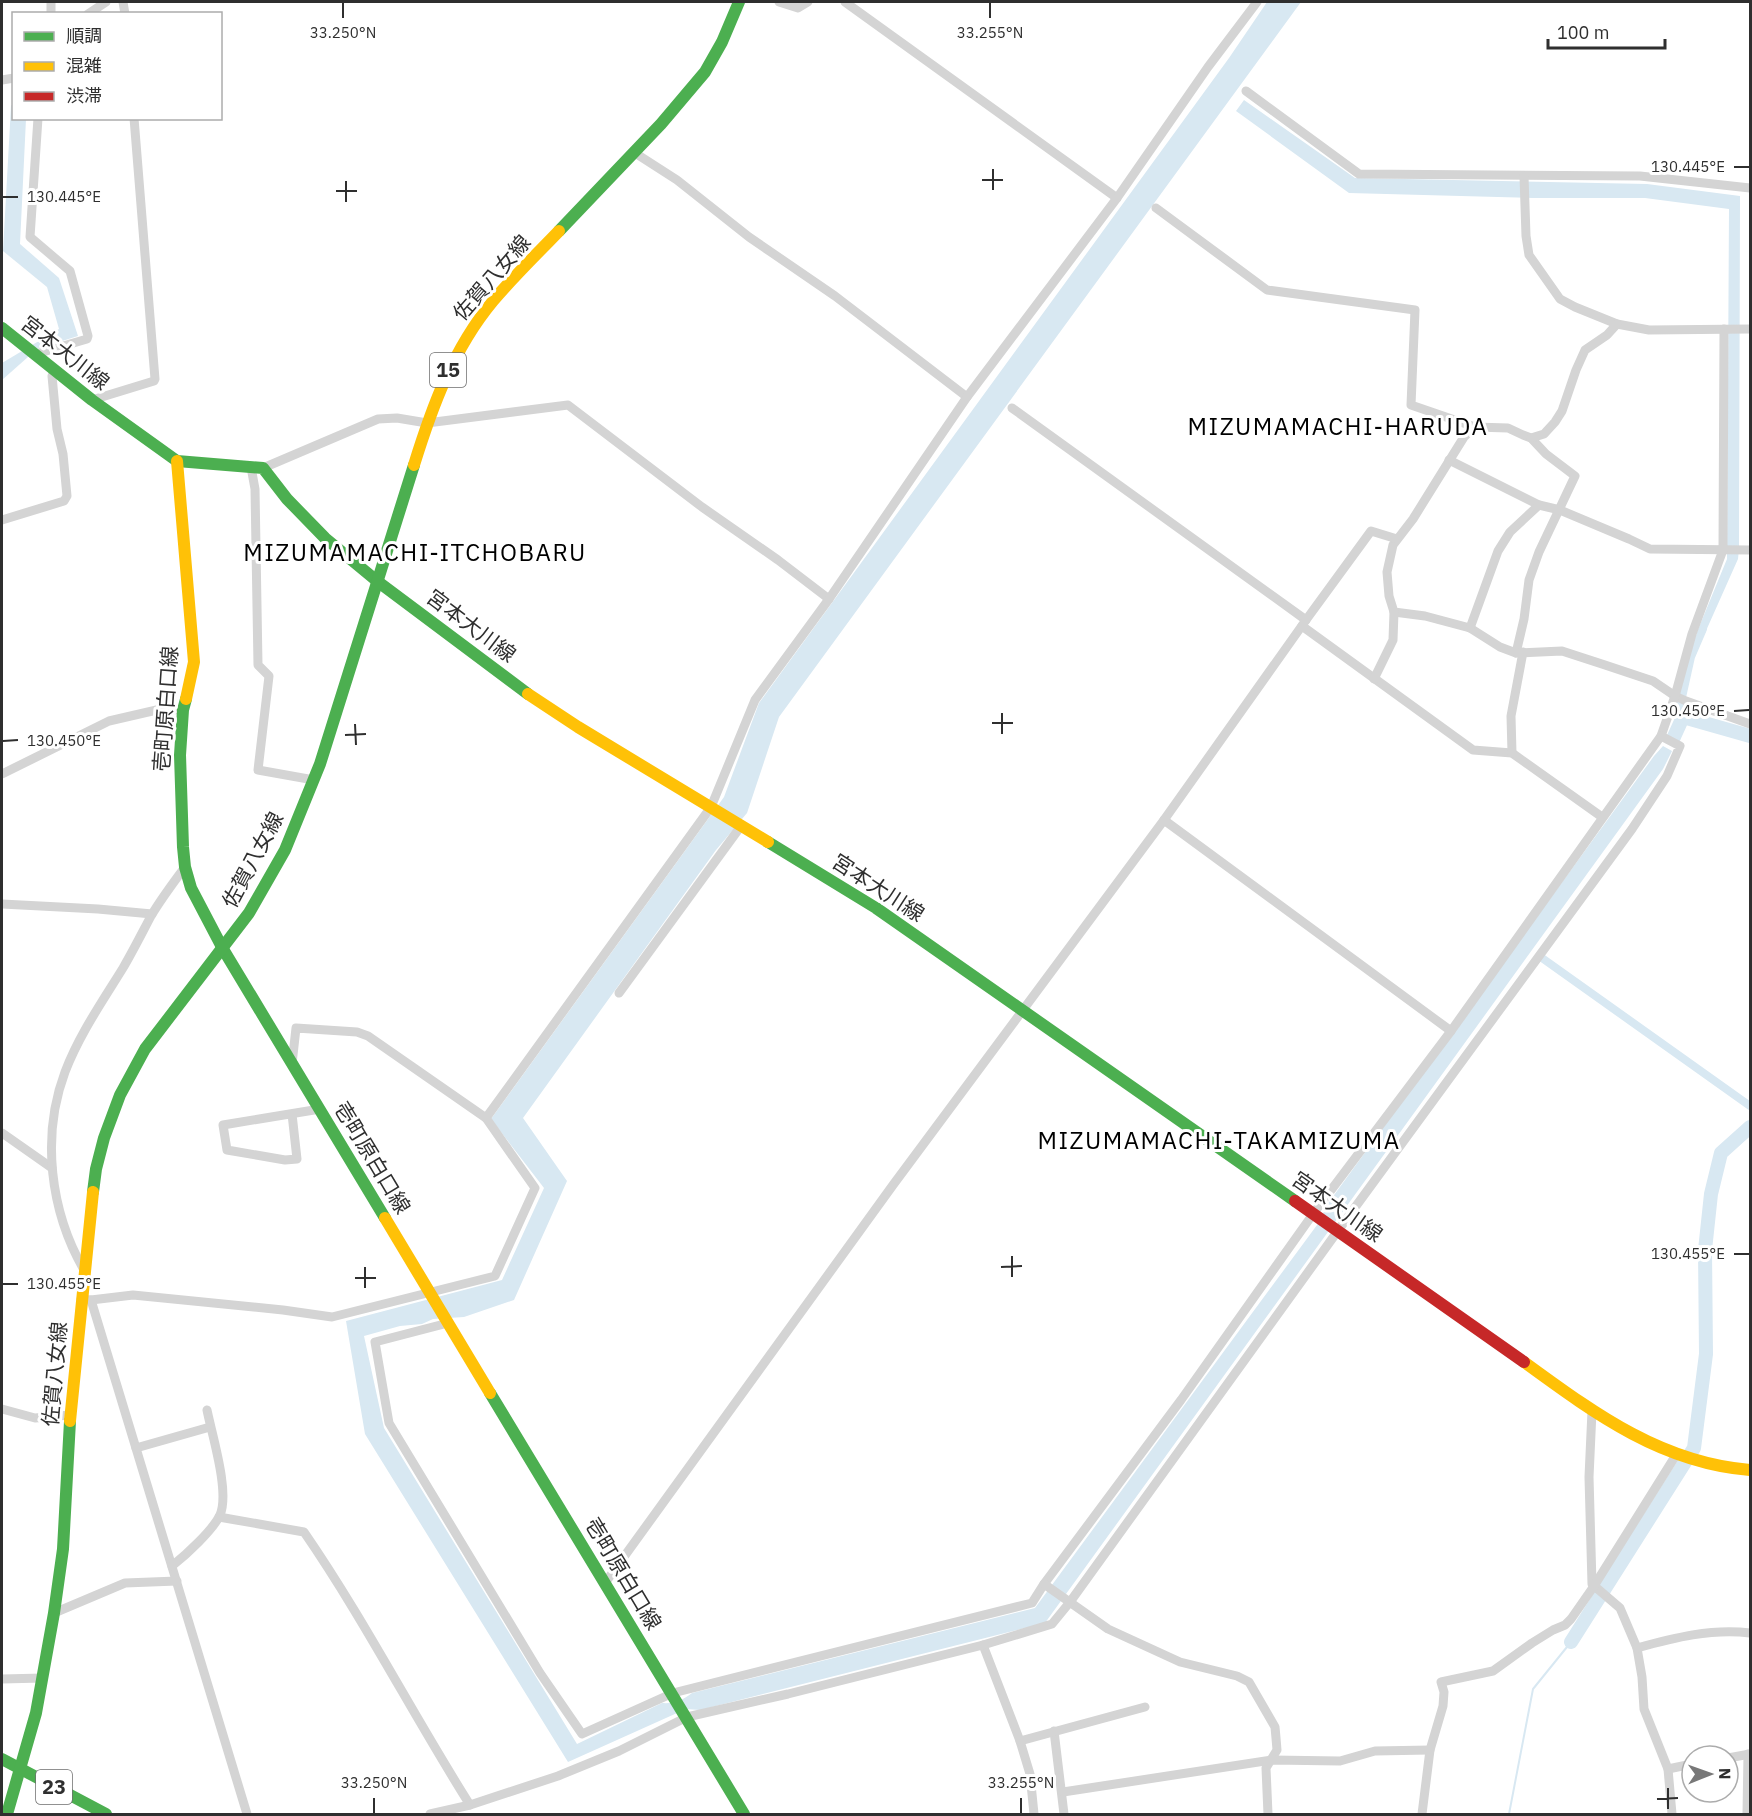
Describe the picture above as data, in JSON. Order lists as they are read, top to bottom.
{
  "streets": {
    "main road": [
      "佐賀八女線",
      "宮本大川線",
      "15",
      "壱町原白口線",
      "23"
    ]
  },
  "crossings": [
    ["佐賀八女線", "宮本大川線"],
    ["佐賀八女線", "壱町原白口線"],
    ["佐賀八女線", "23"],
    ["宮本大川線", "壱町原白口線"]
  ],
  "districts": ["MIZUMAMACHI-HARUDA", "MIZUMAMACHI-ITCHOBARU", "MIZUMAMACHI-TAKAMIZUMA"],
  "legend": ["順調", "混雑", "渋滞"],
  "scale_bar": "100 m",
  "north": "right",
  "coordinates": [
    "33.250°N",
    "33.255°N",
    "130.445°E",
    "130.450°E",
    "130.455°E"
  ]
}
